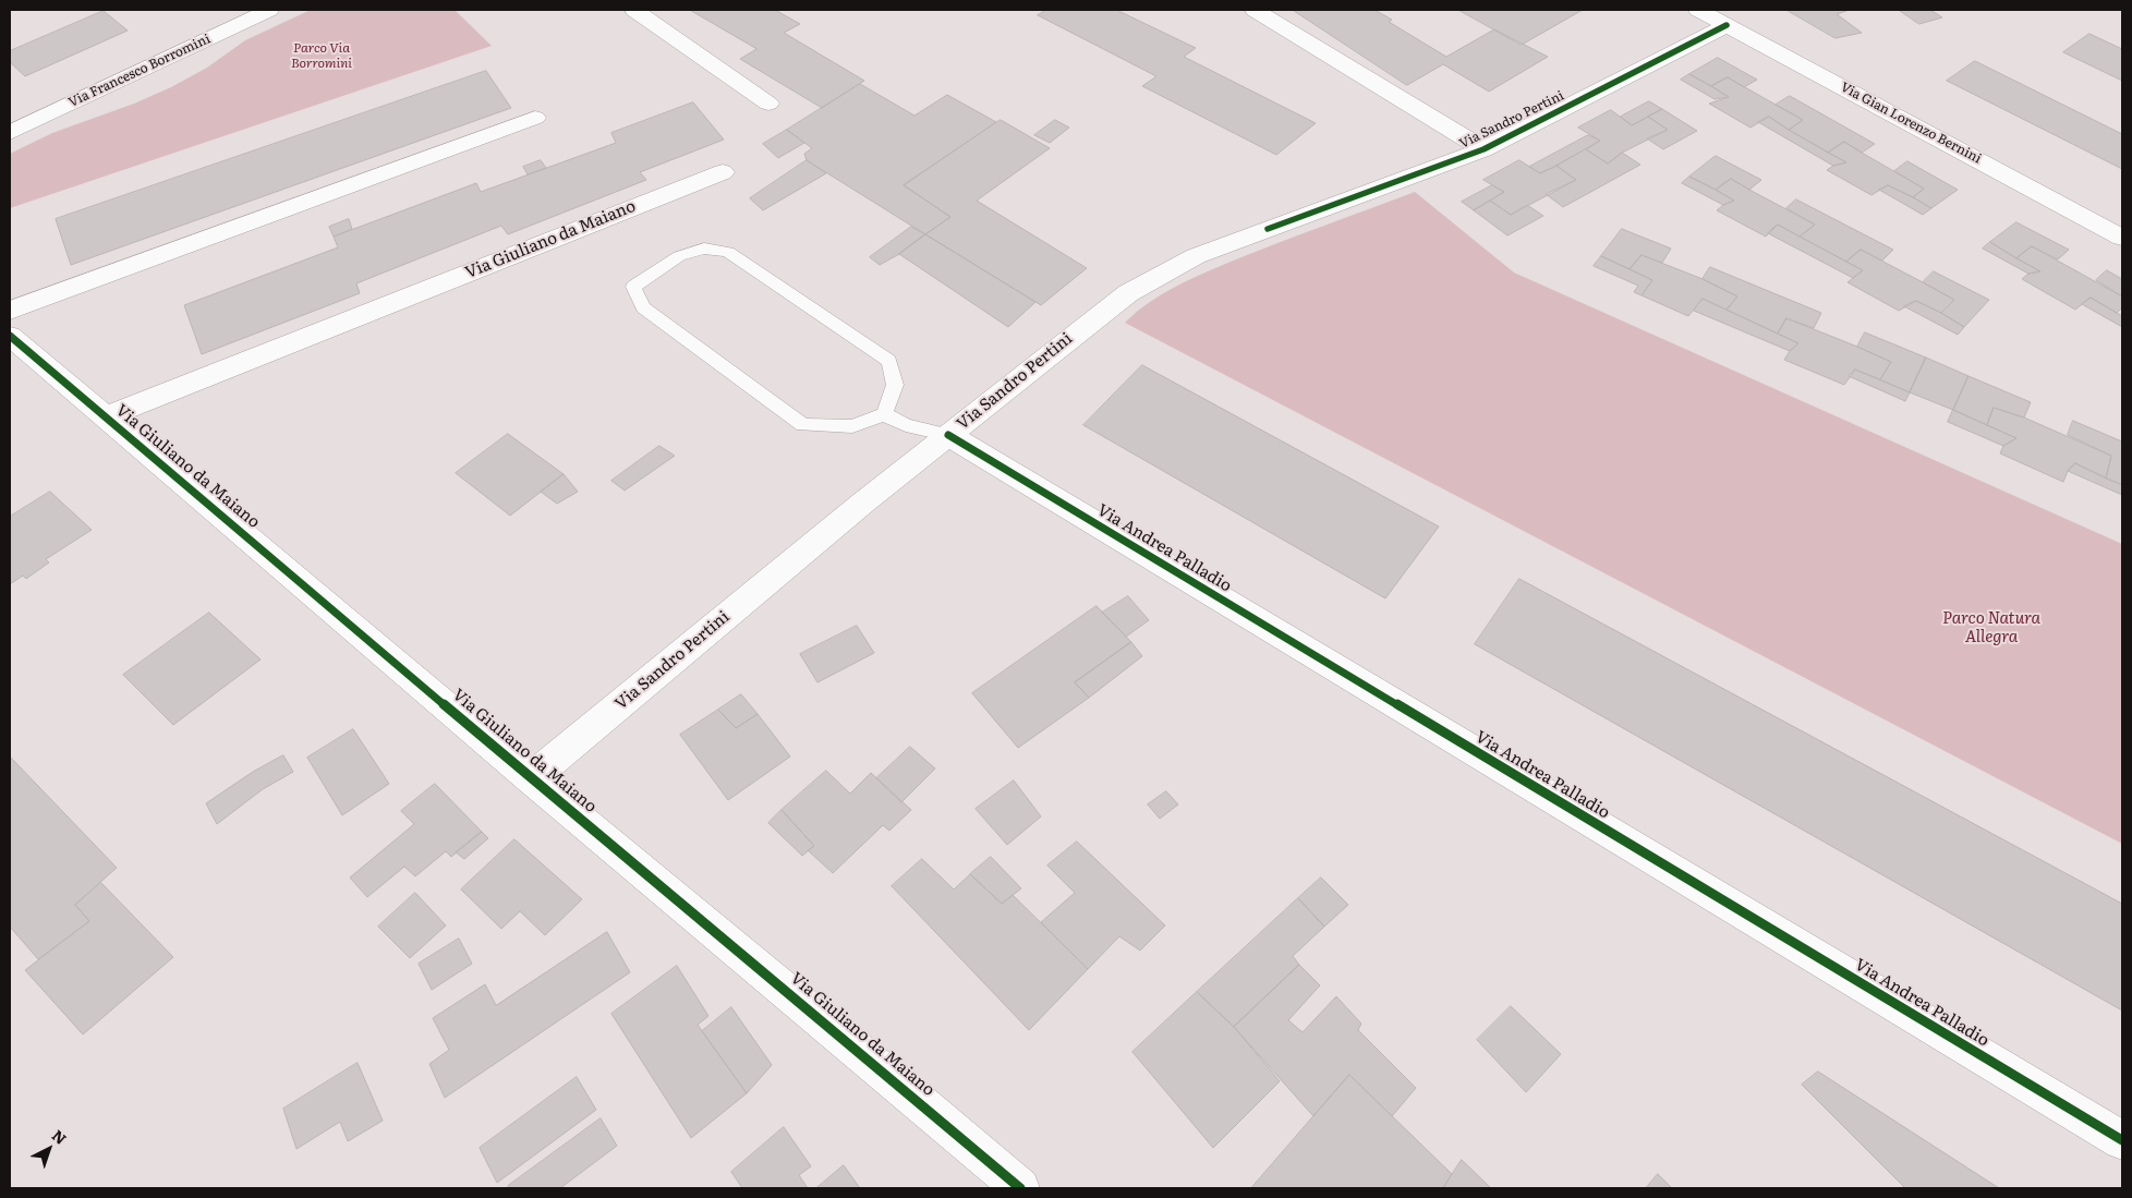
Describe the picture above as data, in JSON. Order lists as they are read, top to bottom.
{
  "streets": {
    "street": [
      "Via Francesco Borromini",
      "Via Sandro Pertini",
      "Via Gian Lorenzo Bernini",
      "Via Giuliano da Maiano",
      "Via Andrea Palladio"
    ]
  },
  "crossings": [
    ["Via Sandro Pertini", "Via Gian Lorenzo Bernini"],
    ["Via Sandro Pertini", "Via Giuliano da Maiano"],
    ["Via Sandro Pertini", "Via Andrea Palladio"]
  ],
  "parks": ["Parco Via Borromini", "Parco Natura Allegra"],
  "north": "top right"
}
